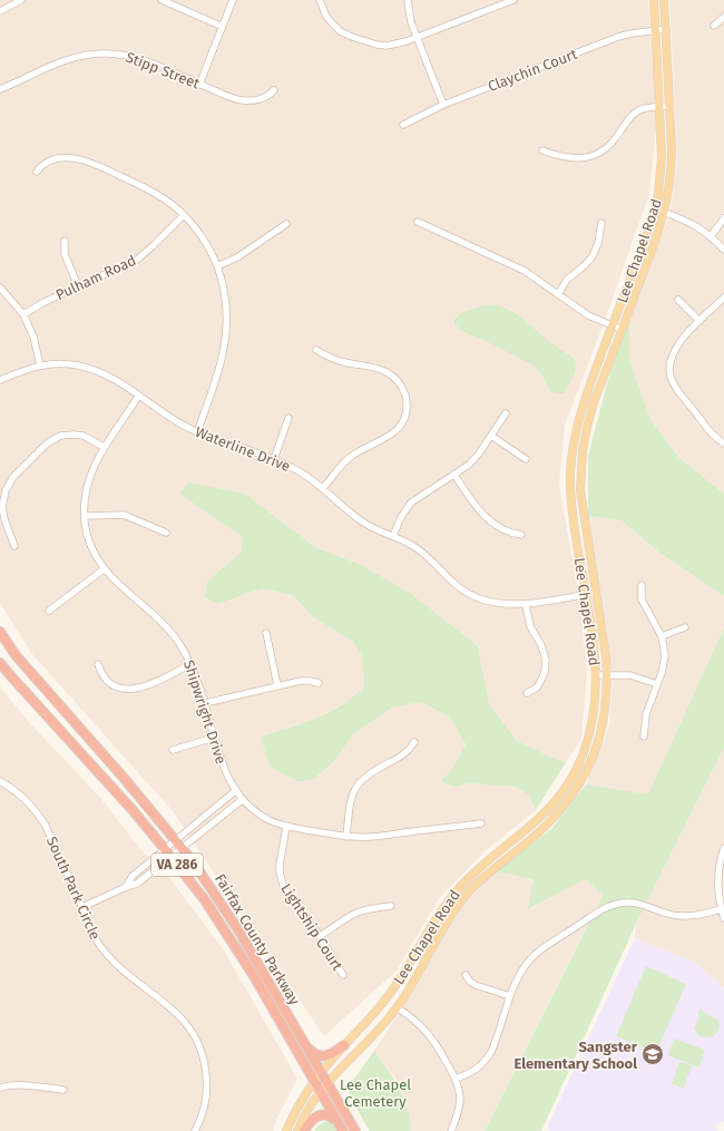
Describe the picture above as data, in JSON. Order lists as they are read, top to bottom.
{
  "streets": {
    "highway": ["VA 286", "Fairfax County Parkway"],
    "main road": ["Lee Chapel Road"],
    "street": [
      "Stipp Street",
      "Claychin Court",
      "Pulham Road",
      "Waterline Drive",
      "Shipwright Drive",
      "South Park Circle",
      "Lightship Court"
    ]
  },
  "crossings": [
    ["Claychin Court", "Lee Chapel Road"],
    ["Lee Chapel Road", "Waterline Drive"],
    ["Lee Chapel Road", "Fairfax County Parkway"],
    ["Waterline Drive", "Shipwright Drive"],
    ["Shipwright Drive", "Lightship Court"]
  ],
  "parks": ["Lee Chapel Cemetery"],
  "places": {
    "school or university": ["Sangster Elementary School"]
  }
}
